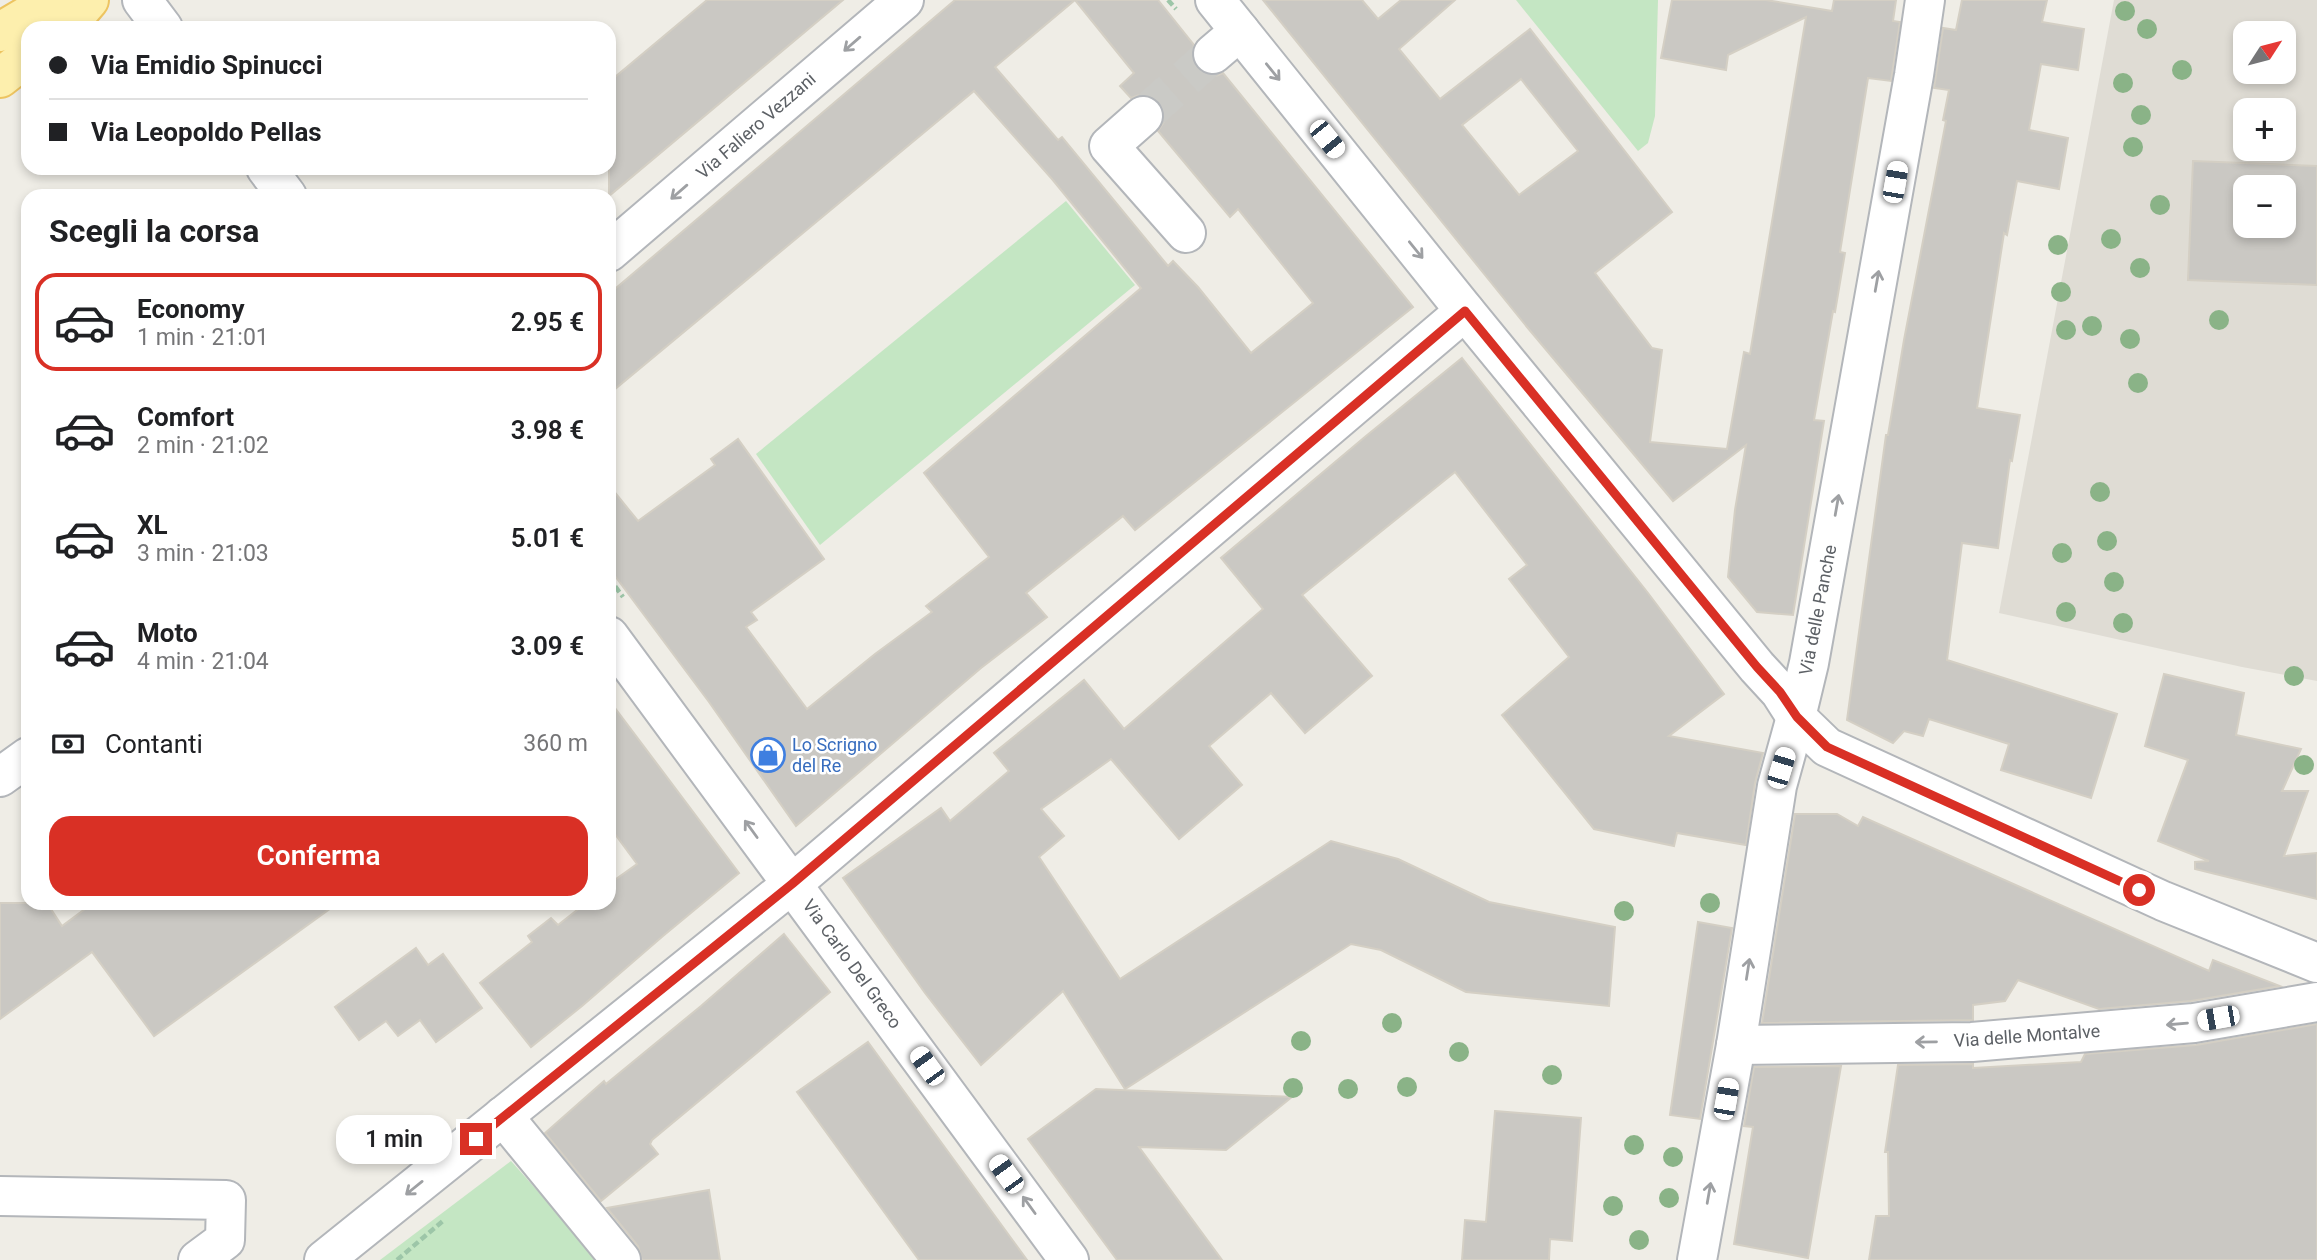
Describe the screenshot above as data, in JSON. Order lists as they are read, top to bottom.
{
  "streets": {
    "street": [
      "Via Faliero Vezzani",
      "Via delle Panche",
      "Via Carlo Del Greco",
      "Via delle Montalve"
    ]
  },
  "crossings": [
    ["Via delle Panche", "Via delle Montalve"]
  ],
  "one_way": [
    "Via Faliero Vezzani",
    "Via delle Panche",
    "Via Carlo Del Greco",
    "Via delle Montalve"
  ],
  "places": {
    "shop": ["Lo Scrigno del Re"]
  },
  "north": "top right",
  "page": {
    "map_buttons": ["+", "−"],
    "banner": ["Via Emidio Spinucci", "Via Leopoldo Pellas"],
    "heading": "Scegli la corsa",
    "list": [
      {
        "name": "Economy",
        "note": "1 min · 21:01",
        "value": "2.95 €"
      },
      {
        "name": "Comfort",
        "note": "2 min · 21:02",
        "value": "3.98 €"
      },
      {
        "name": "XL",
        "note": "3 min · 21:03",
        "value": "5.01 €"
      },
      {
        "name": "Moto",
        "note": "4 min · 21:04",
        "value": "3.09 €"
      }
    ],
    "pay": ["Contanti", "360 m"],
    "buttons": "Conferma",
    "bubble": "1 min"
  }
}
